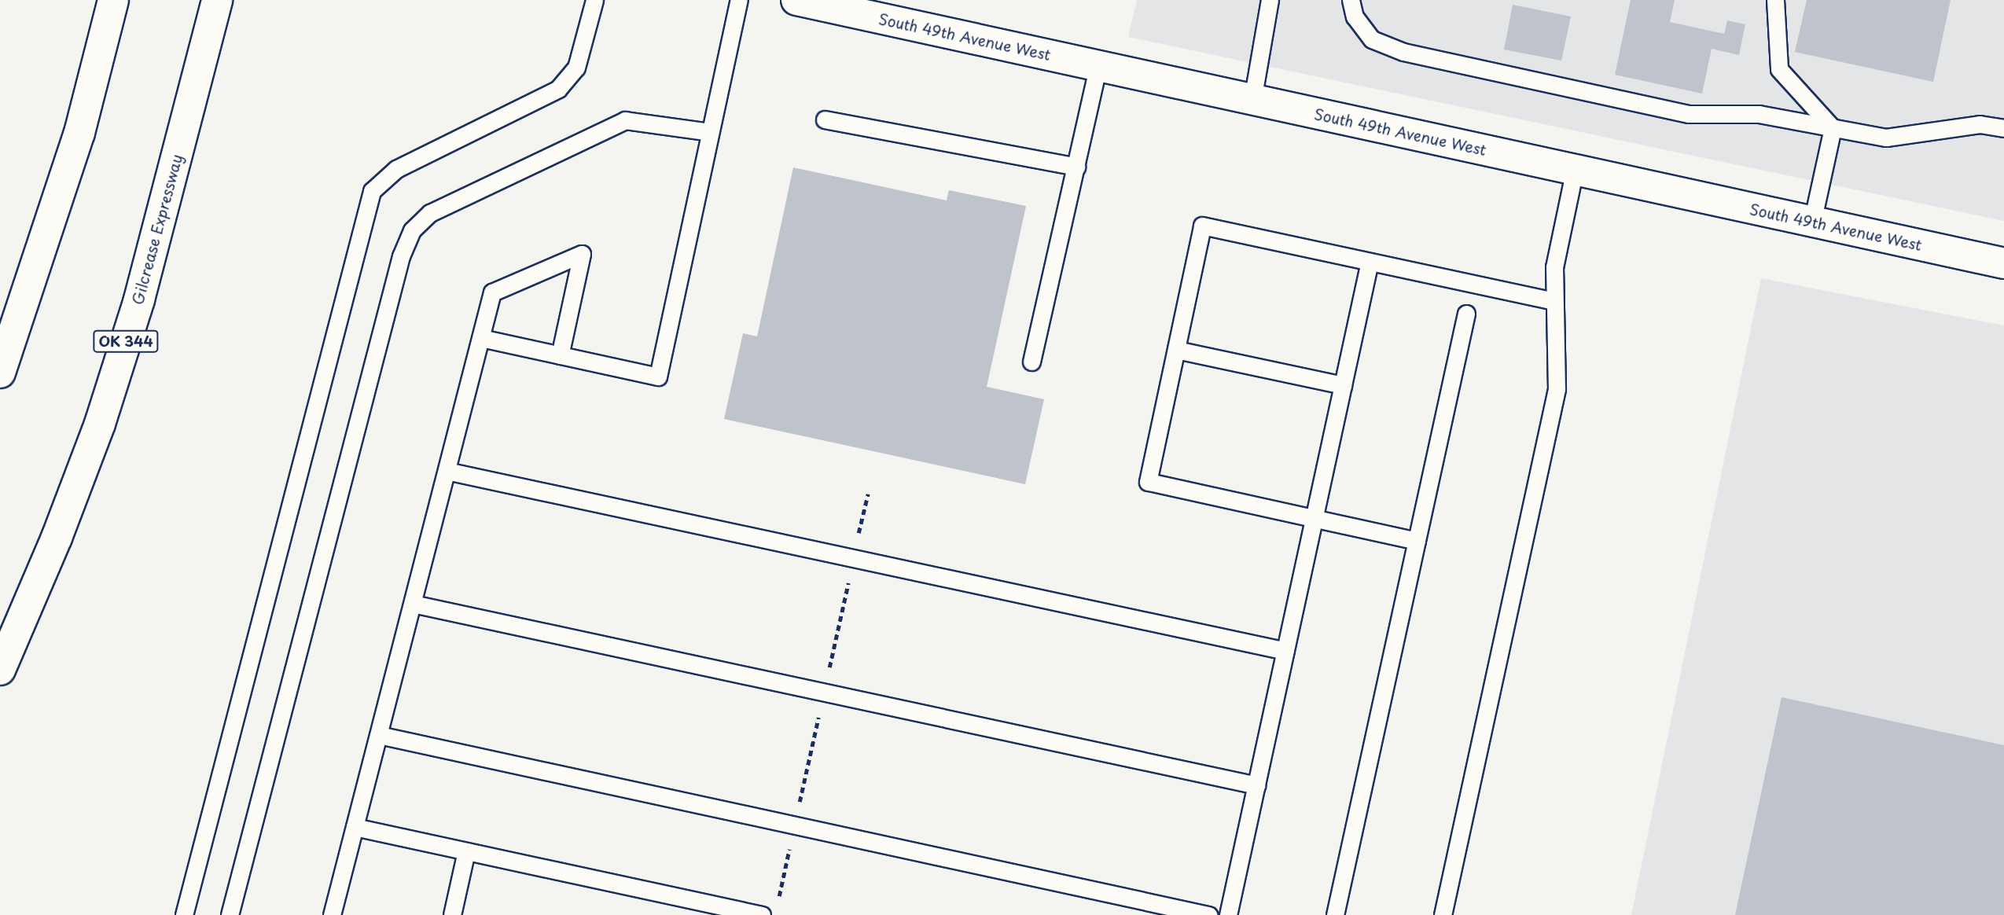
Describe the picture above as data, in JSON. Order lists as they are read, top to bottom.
{
  "streets": {
    "main road": ["South 49th Avenue West", "Gilcrease Expressway", "OK 344"]
  }
}
